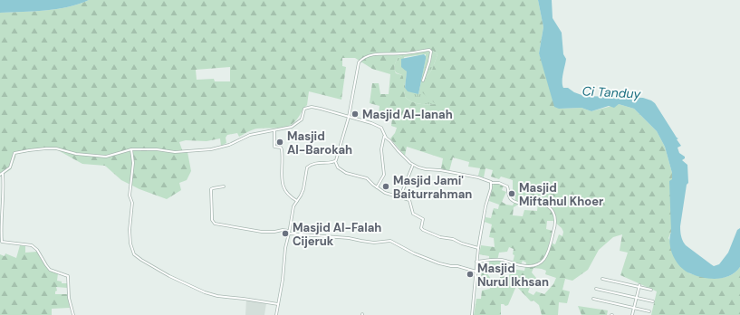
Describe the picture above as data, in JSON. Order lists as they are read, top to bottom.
{
  "water": ["Ci Tanduy"],
  "places": [
    "Masjid Al-Ianah",
    "Masjid Al-Barokah",
    "Masjid Jami' Baiturrahman",
    "Masjid Miftahul Khoer",
    "Masjid Al-Falah Cijeruk",
    "Masjid Nurul Ikhsan"
  ]
}
